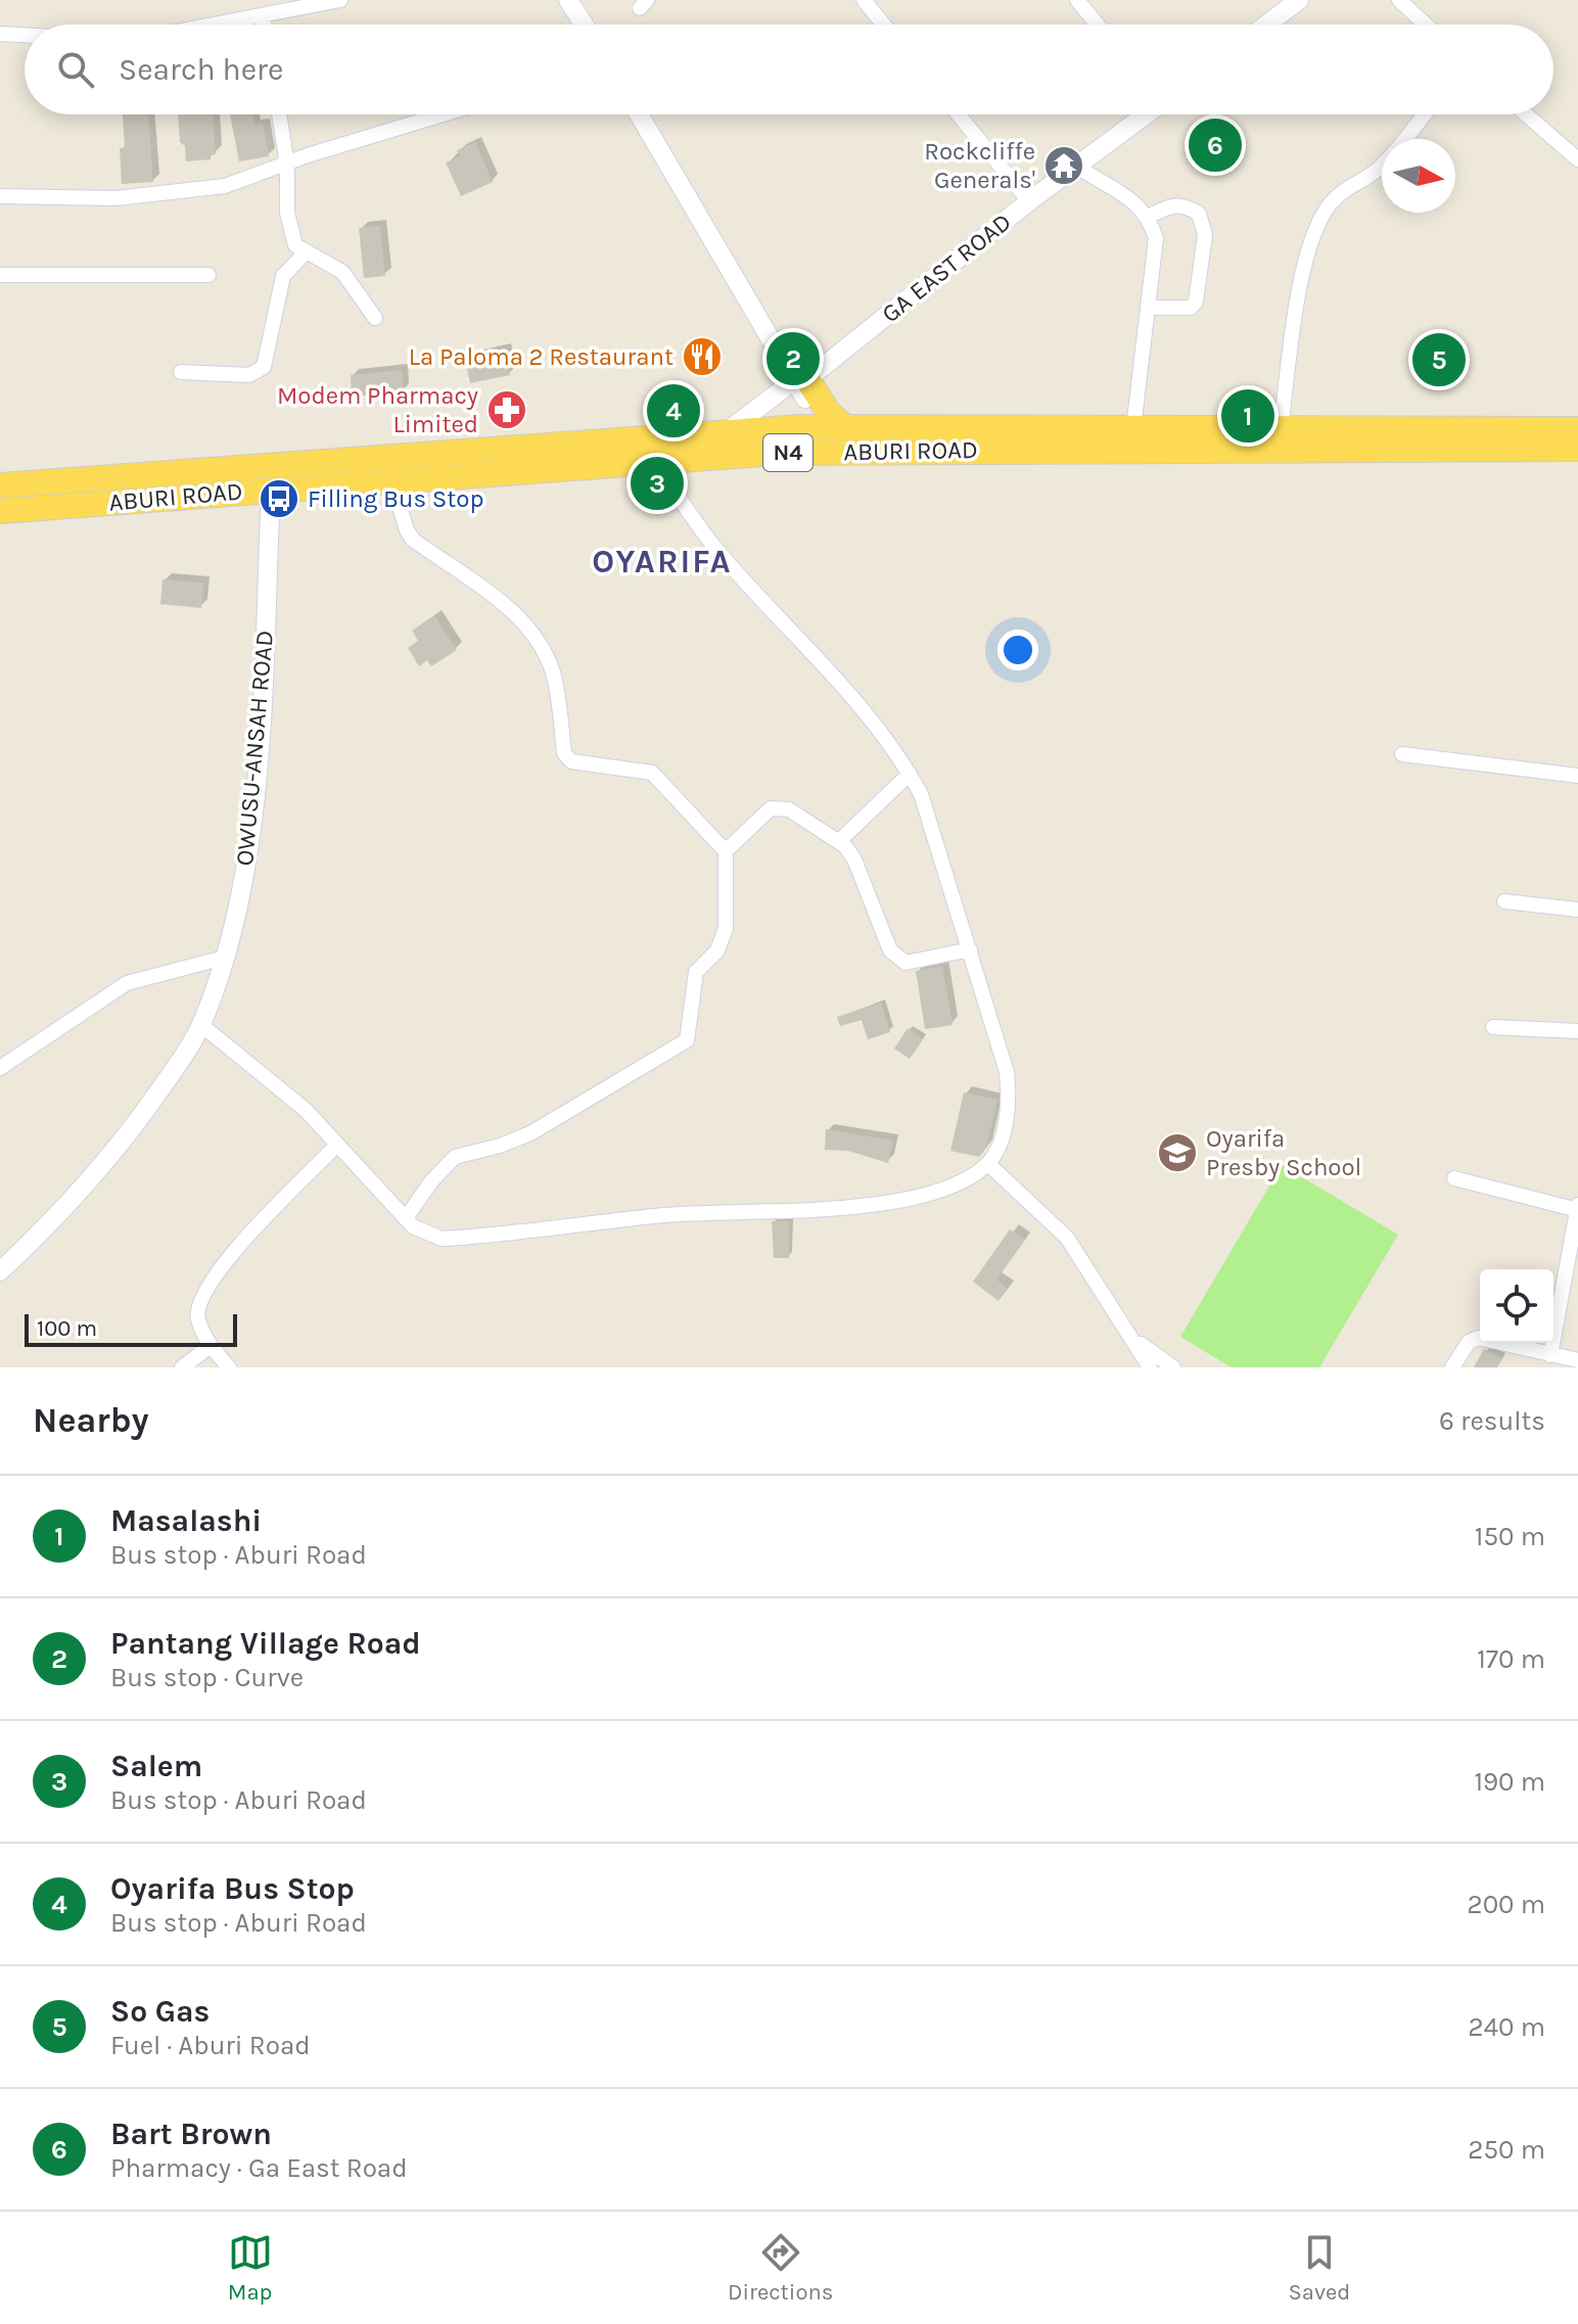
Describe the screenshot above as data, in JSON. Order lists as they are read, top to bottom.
{
  "streets": {
    "highway": ["ABURI ROAD", "N4"],
    "street": ["GA EAST ROAD", "OWUSU-ANSAH ROAD"]
  },
  "crossings": [
    ["GA EAST ROAD", "ABURI ROAD"],
    ["ABURI ROAD", "OWUSU-ANSAH ROAD"]
  ],
  "districts": ["OYARIFA"],
  "places": {
    "temple": ["Rockcliffe Generals'"],
    "restaurant": ["La Paloma 2 Restaurant"],
    "pharmacy": ["Modem Pharmacy Limited"],
    "bus stop": ["Filling Bus Stop"],
    "school or university": ["Oyarifa Presby School"]
  },
  "scale_bar": "100 m",
  "north": "right",
  "page": {
    "search": "Search here",
    "pins": [
      "6",
      "2",
      "5",
      "4",
      "1",
      "3"
    ],
    "scale": "100 m",
    "heading": ["Nearby", "6 results"],
    "list": [
      {
        "mark": "1",
        "name": "Masalashi",
        "note": "Bus stop · Aburi Road",
        "value": "150 m"
      },
      {
        "mark": "2",
        "name": "Pantang Village Road",
        "note": "Bus stop · Curve",
        "value": "170 m"
      },
      {
        "mark": "3",
        "name": "Salem",
        "note": "Bus stop · Aburi Road",
        "value": "190 m"
      },
      {
        "mark": "4",
        "name": "Oyarifa Bus Stop",
        "note": "Bus stop · Aburi Road",
        "value": "200 m"
      },
      {
        "mark": "5",
        "name": "So Gas",
        "note": "Fuel · Aburi Road",
        "value": "240 m"
      },
      {
        "mark": "6",
        "name": "Bart Brown",
        "note": "Pharmacy · Ga East Road",
        "value": "250 m"
      }
    ],
    "nav": ["Map", "Directions", "Saved"]
  }
}
